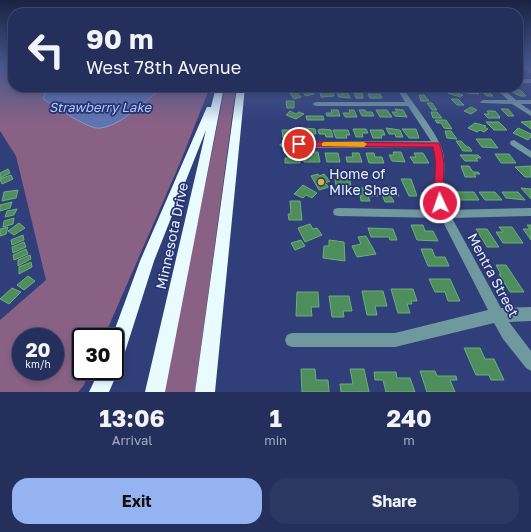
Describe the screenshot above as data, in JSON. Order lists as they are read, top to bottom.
{
  "streets": {
    "highway": ["Minnesota Drive"],
    "street": ["Mentra Street"]
  },
  "water": ["Strawberry Lake"],
  "places": ["Home of Mike Shea"],
  "page": {
    "turn": ["90 m", "West 78th Avenue"],
    "speed": "20 km/h",
    "limit": "30",
    "eta": [
      "13:06",
      "Arrival",
      "1",
      "min",
      "240",
      "m"
    ],
    "buttons": ["Exit", "Share"]
  }
}
